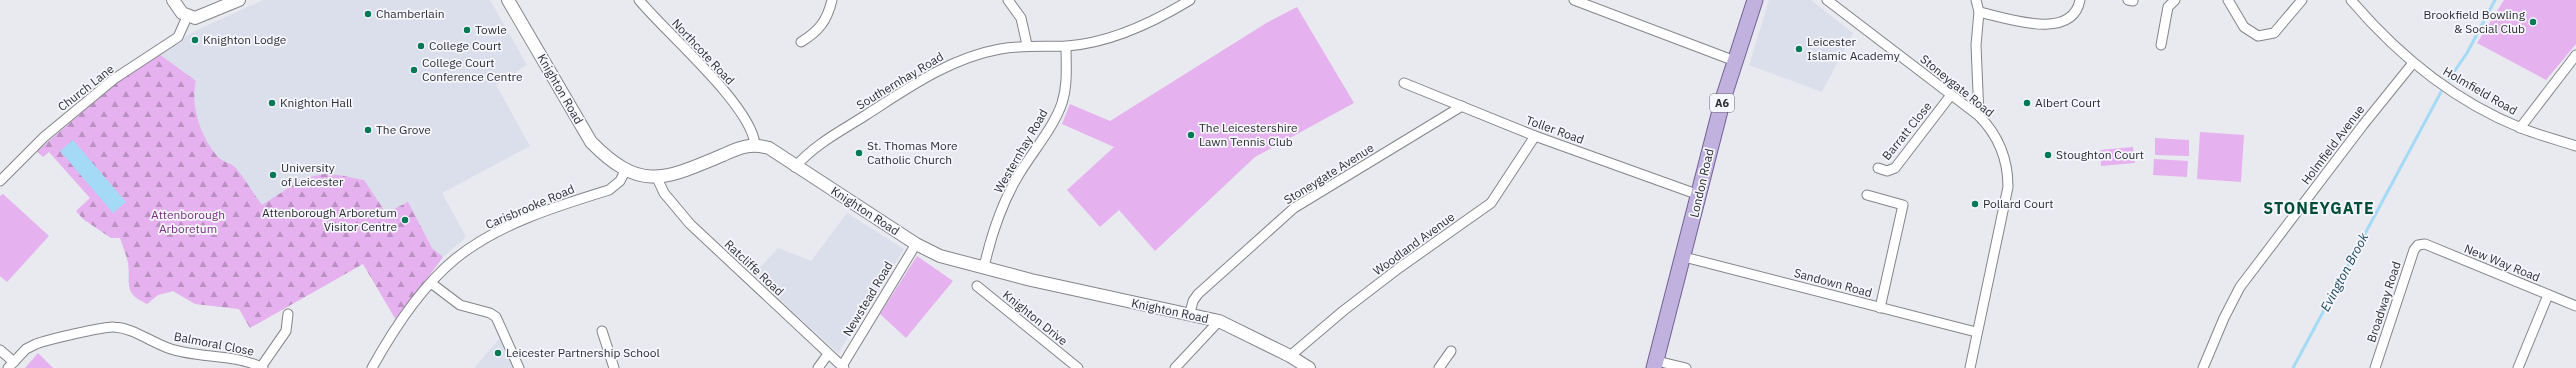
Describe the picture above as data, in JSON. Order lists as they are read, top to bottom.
{
  "streets": {
    "main road": ["A6", "London Road"],
    "street": [
      "Northcote Road",
      "Southernhay Road",
      "Stoneygate Road",
      "Church Lane",
      "Knighton Road",
      "Holmfield Road",
      "Toller Road",
      "Barratt Close",
      "Holmfield Avenue",
      "Westernhay Road",
      "Stoneygate Avenue",
      "Carisbrooke Road",
      "Woodland Avenue",
      "New Way Road",
      "Ratcliffe Road",
      "Sandown Road",
      "Newstead Road",
      "Broadway Road",
      "Knighton Drive",
      "Balmoral Close"
    ]
  },
  "crossings": [
    ["Northcote Road", "Knighton Road"],
    ["Southernhay Road", "Knighton Road"],
    ["Southernhay Road", "Westernhay Road"],
    ["Stoneygate Road", "Barratt Close"],
    ["Stoneygate Road", "Sandown Road"],
    ["Knighton Road", "Westernhay Road"],
    ["Knighton Road", "Stoneygate Avenue"],
    ["Knighton Road", "Carisbrooke Road"],
    ["Knighton Road", "Woodland Avenue"],
    ["Knighton Road", "Ratcliffe Road"],
    ["Knighton Road", "Newstead Road"],
    ["Holmfield Road", "Holmfield Avenue"],
    ["Toller Road", "Stoneygate Avenue"],
    ["Toller Road", "London Road"],
    ["Toller Road", "Woodland Avenue"],
    ["London Road", "Sandown Road"],
    ["New Way Road", "Broadway Road"],
    ["Ratcliffe Road", "Newstead Road"]
  ],
  "districts": ["STONEYGATE"],
  "water": ["Evington Brook"],
  "parks": ["Attenborough Arboretum"],
  "places": [
    "Chamberlain",
    "Brookfield Bowling & Social Club",
    "Towle",
    "Knighton Lodge",
    "College Court",
    "Leicester Islamic Academy",
    "College Court Conference Centre",
    "Knighton Hall",
    "Albert Court",
    "The Grove",
    "The Leicestershire Lawn Tennis Club",
    "St. Thomas More Catholic Church",
    "Stoughton Court",
    "University of Leicester",
    "Pollard Court",
    "Attenborough Arboretum Visitor Centre",
    "Leicester Partnership School"
  ]
}
